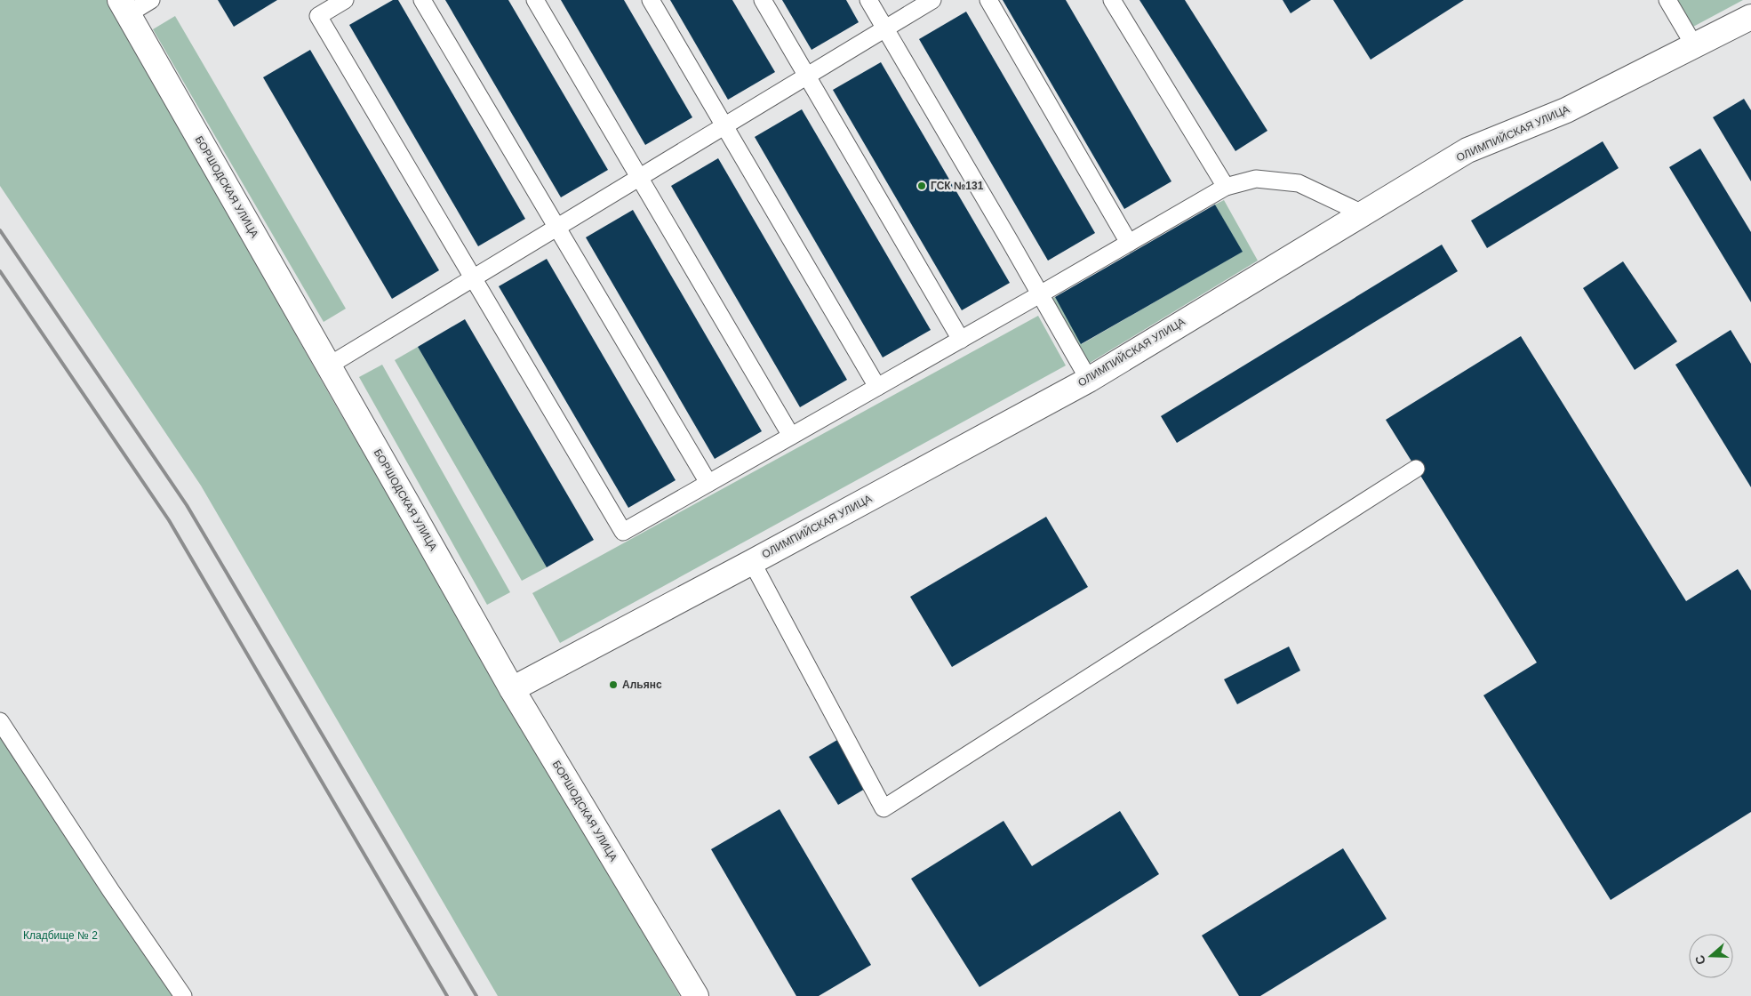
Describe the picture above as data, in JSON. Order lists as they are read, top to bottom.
{
  "streets": {
    "street": ["ОЛИМПИЙСКАЯ УЛИЦА", "БОРШОДСКАЯ УЛИЦА"]
  },
  "crossings": [
    ["ОЛИМПИЙСКАЯ УЛИЦА", "БОРШОДСКАЯ УЛИЦА"]
  ],
  "parks": ["Кладбище № 2"],
  "places": ["ГСК №131", "Альянс"],
  "north": "left"
}
